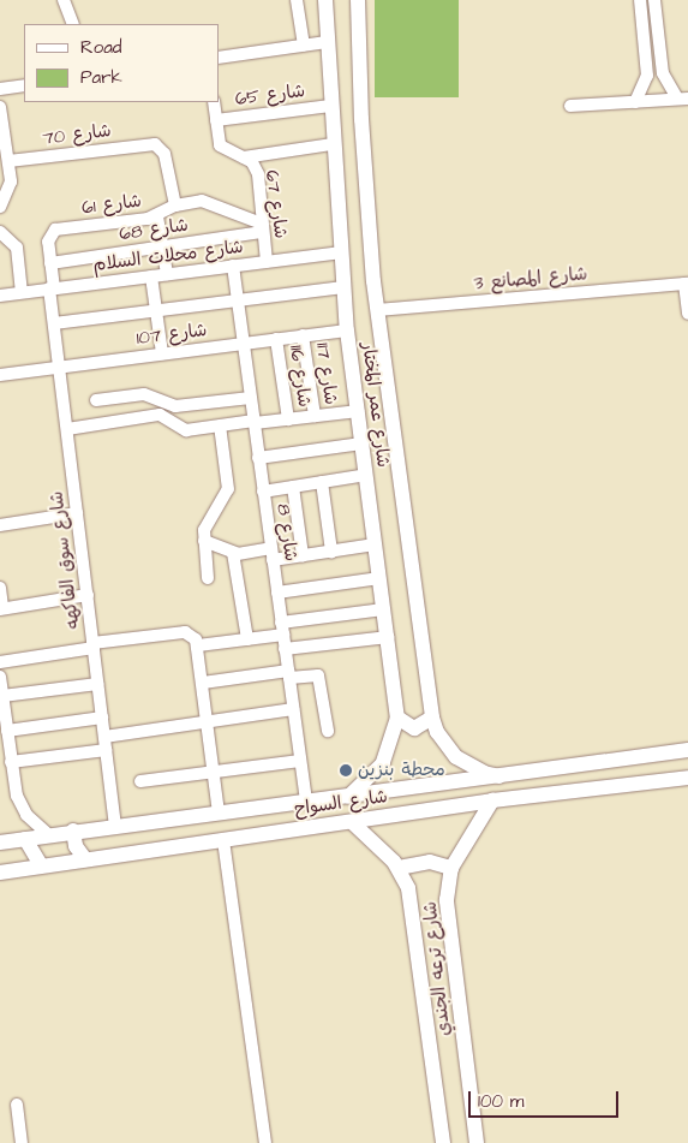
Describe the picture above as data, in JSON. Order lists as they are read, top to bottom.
{
  "streets": {
    "main road": ["شارع عمر المختار", "شارع السواح", "شارع ترعه الجندي"],
    "street": [
      "شارع 65",
      "شارع 70",
      "شارع 61",
      "شارع 67",
      "شارع 68",
      "شارع محلات السلام",
      "شارع المصانع 3",
      "شارع 107",
      "شارع 117",
      "شارع 116",
      "شارع 8",
      "شارع سوق الفاكهه"
    ]
  },
  "crossings": [
    ["شارع 65", "شارع 67"],
    ["شارع 65", "شارع عمر المختار"],
    ["شارع 70", "شارع 61"],
    ["شارع 61", "شارع 67"],
    ["شارع 61", "شارع 68"],
    ["شارع 61", "شارع محلات السلام"],
    ["شارع 61", "شارع سوق الفاكهه"],
    ["شارع 67", "شارع 68"],
    ["شارع 67", "شارع محلات السلام"],
    ["شارع محلات السلام", "شارع عمر المختار"],
    ["شارع محلات السلام", "شارع 8"],
    ["شارع محلات السلام", "شارع سوق الفاكهه"],
    ["شارع المصانع 3", "شارع عمر المختار"],
    ["شارع 107", "شارع 117"],
    ["شارع 107", "شارع 116"],
    ["شارع 107", "شارع عمر المختار"],
    ["شارع 107", "شارع 8"],
    ["شارع 107", "شارع سوق الفاكهه"],
    ["شارع عمر المختار", "شارع السواح"],
    ["شارع 8", "شارع السواح"],
    ["شارع سوق الفاكهه", "شارع السواح"],
    ["شارع السواح", "شارع ترعه الجندي"]
  ],
  "places": ["محطة بنزين"],
  "legend": ["Road", "Park"],
  "scale_bar": "100 m"
}
